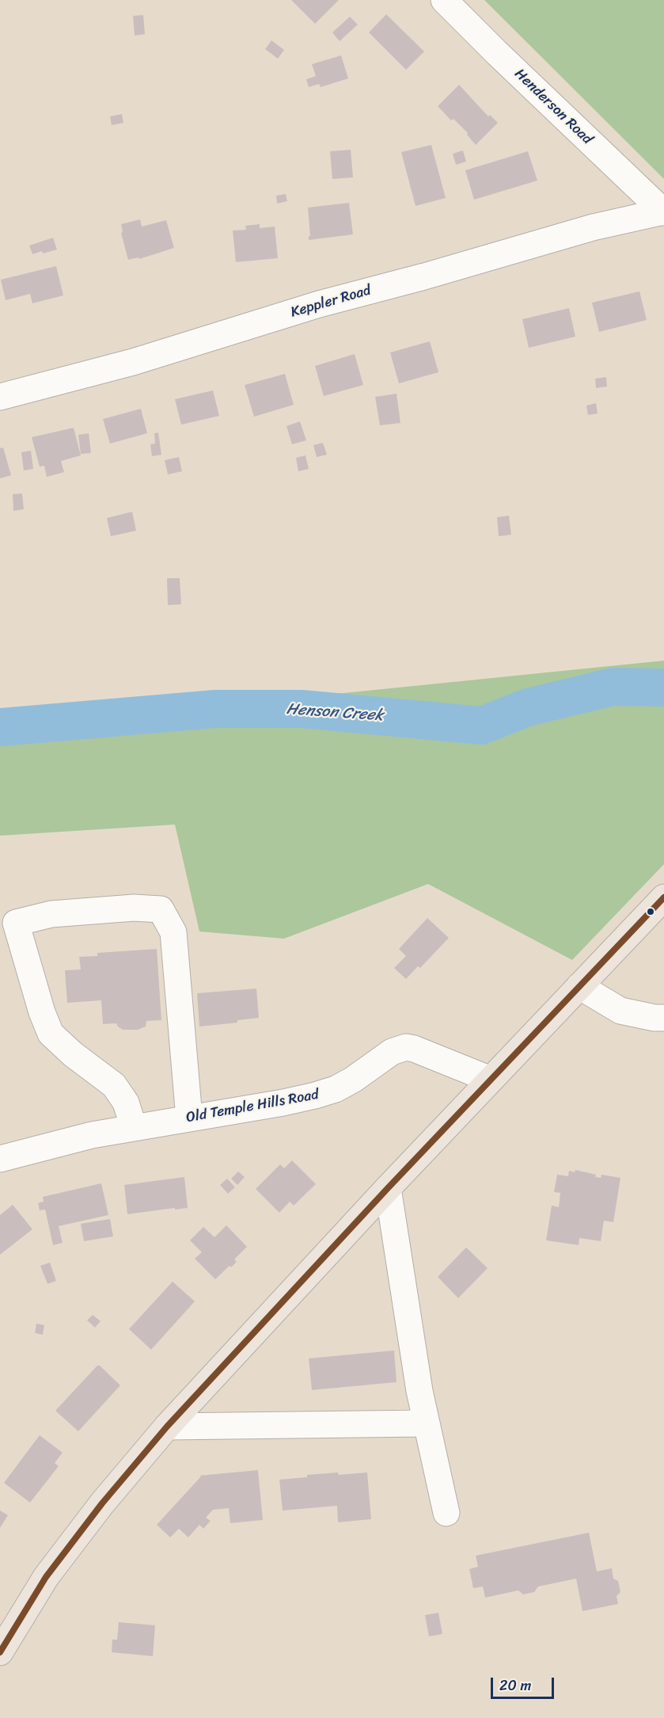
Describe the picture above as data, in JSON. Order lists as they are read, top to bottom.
{
  "streets": {
    "street": ["Henderson Road", "Keppler Road", "Old Temple Hills Road"]
  },
  "crossings": [
    ["Henderson Road", "Keppler Road"]
  ],
  "water": ["Henson Creek"],
  "scale_bar": "20 m"
}
